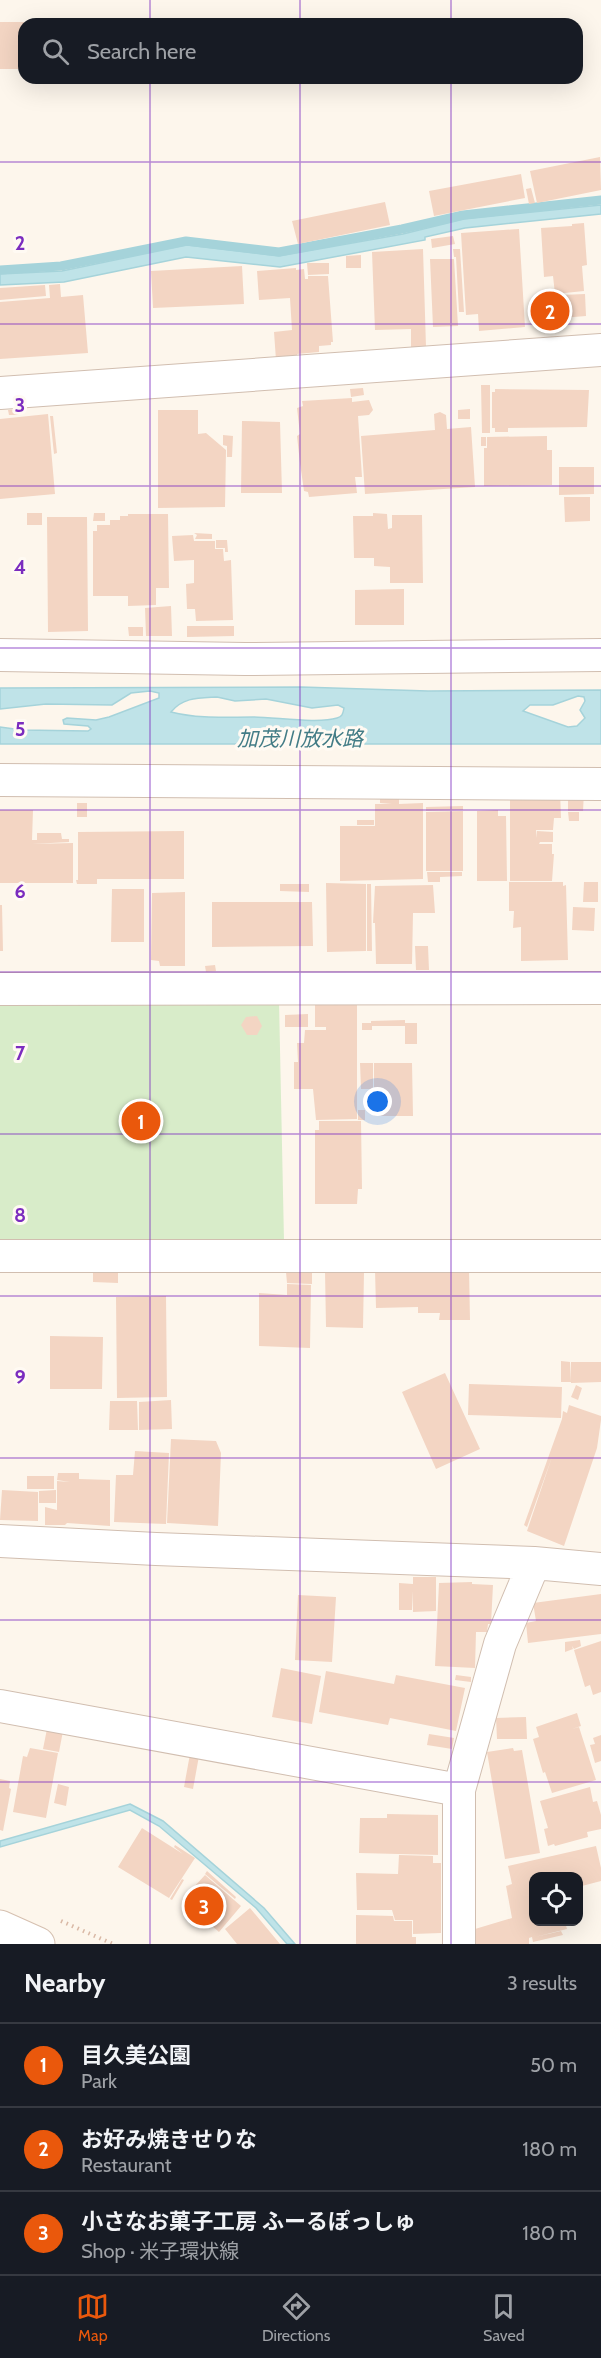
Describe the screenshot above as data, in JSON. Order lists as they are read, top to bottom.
{
  "water": ["加茂川放水路"],
  "page": {
    "search": "Search here",
    "pins": ["2", "1", "3"],
    "heading": ["Nearby", "3 results"],
    "list": [
      {
        "mark": "1",
        "name": "目久美公園",
        "note": "Park",
        "value": "50 m"
      },
      {
        "mark": "2",
        "name": "お好み焼きせりな",
        "note": "Restaurant",
        "value": "180 m"
      },
      {
        "mark": "3",
        "name": "小さなお菓子工房 ふーるぽっしゅ",
        "note": "Shop · 米子環状線",
        "value": "180 m"
      }
    ],
    "nav": ["Map", "Directions", "Saved"]
  },
  "grid": {
    "rows": [
      "2",
      "3",
      "4",
      "5",
      "6",
      "7",
      "8",
      "9"
    ]
  }
}
